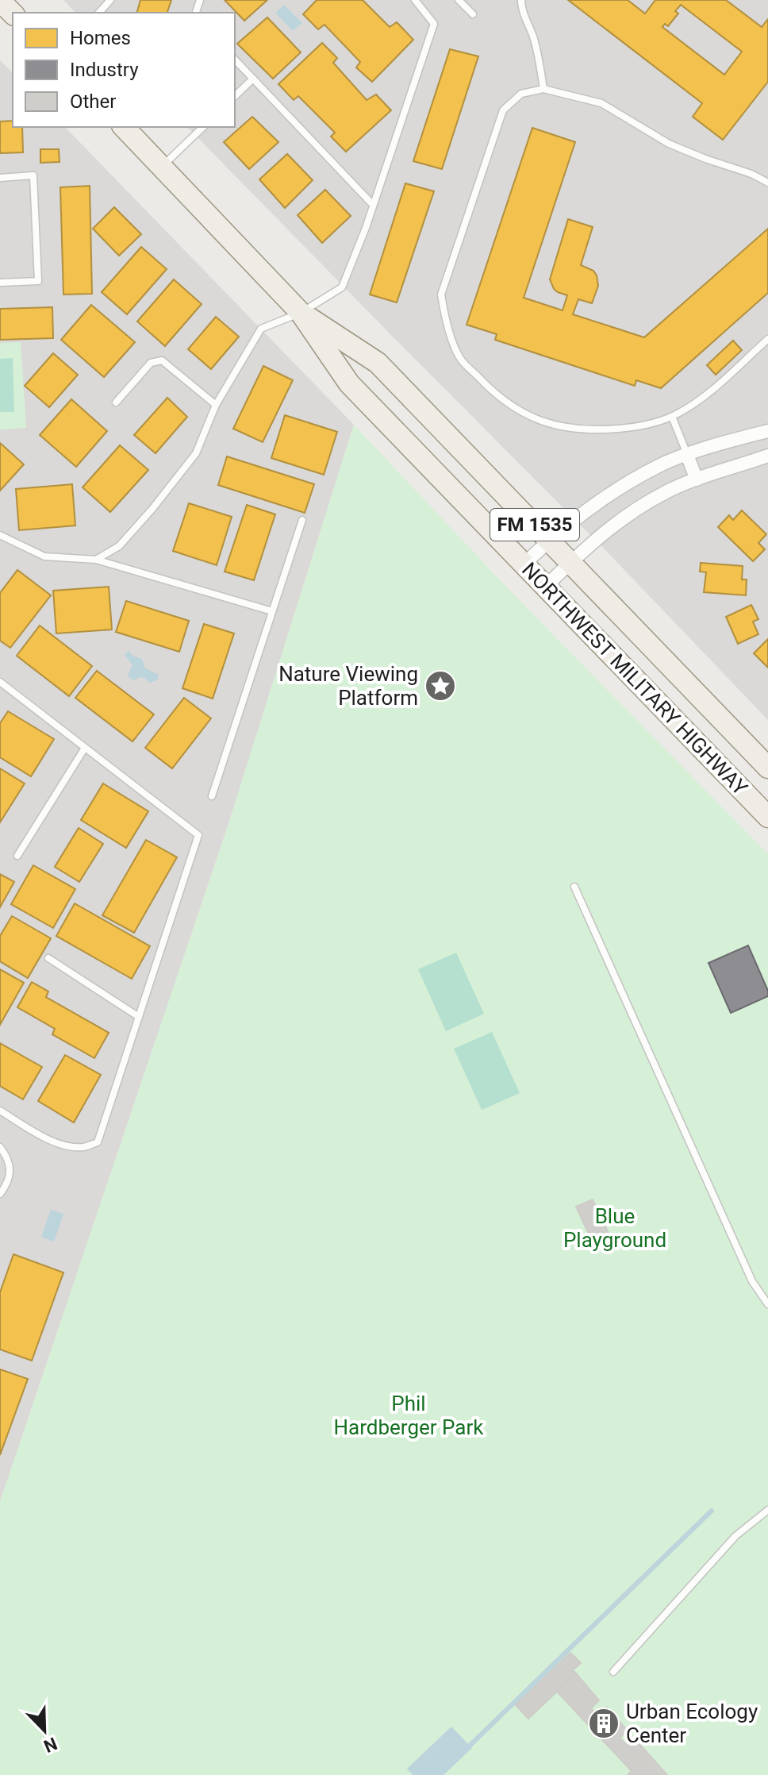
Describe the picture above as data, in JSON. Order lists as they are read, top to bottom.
{
  "streets": {
    "main road": ["FM 1535", "NORTHWEST MILITARY HIGHWAY"]
  },
  "parks": ["Blue Playground", "Phil Hardberger Park"],
  "places": {
    "place": ["Nature Viewing Platform"],
    "building": ["Urban Ecology Center"]
  },
  "legend": ["Homes", "Industry", "Other"],
  "north": "bottom right"
}
